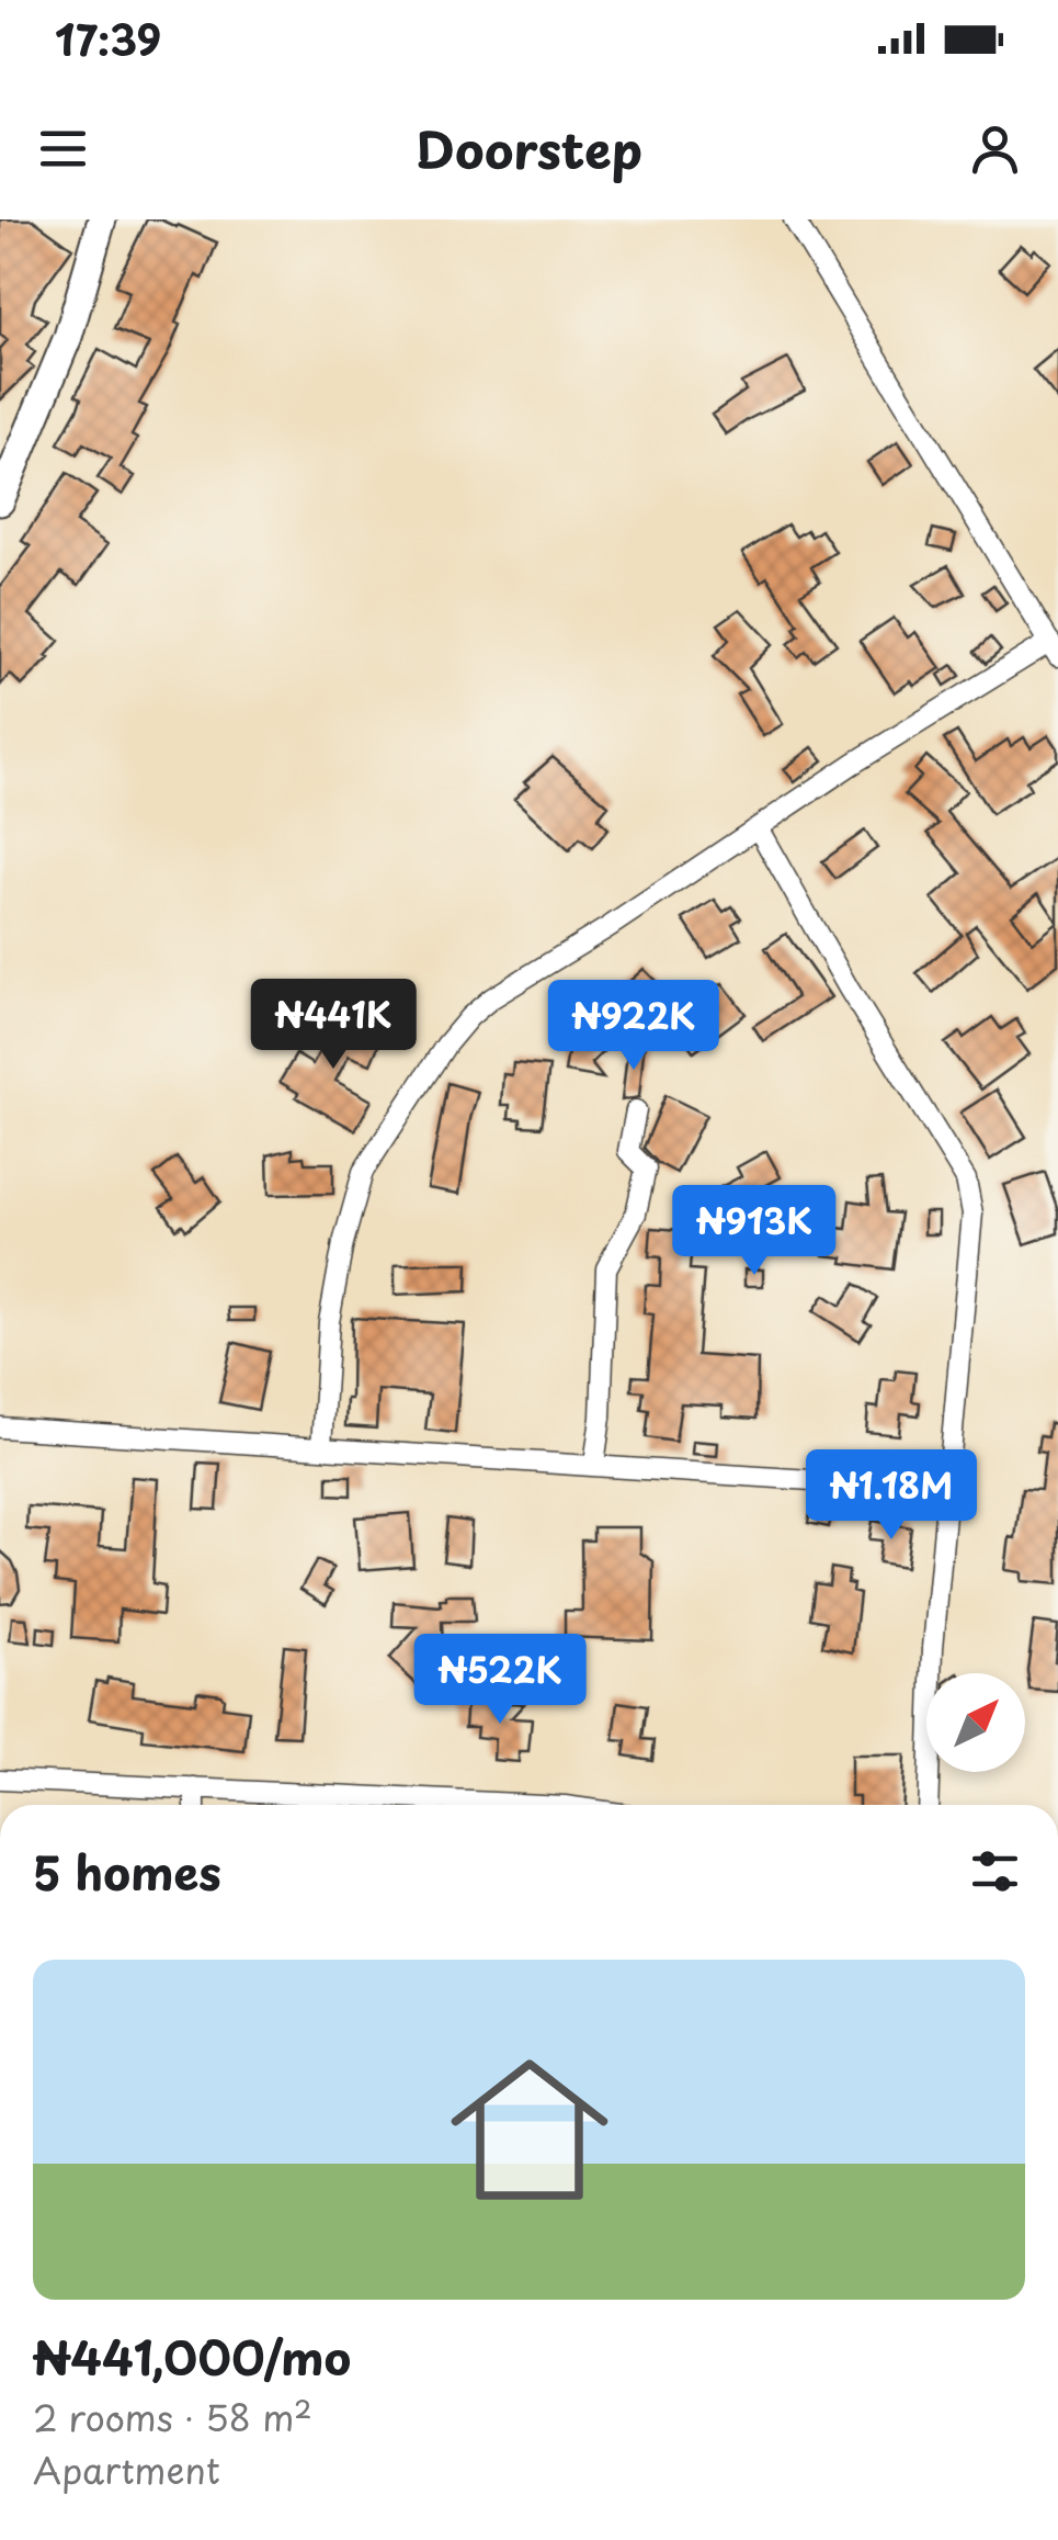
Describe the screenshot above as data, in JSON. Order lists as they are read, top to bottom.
{
  "north": "top right",
  "page": {
    "status": "17:39",
    "header": "Doorstep",
    "price": [
      "₦441K",
      "₦922K",
      "₦913K",
      "₦1.18M",
      "₦522K"
    ],
    "heading": "5 homes",
    "list": [
      {
        "name": "₦441,000/mo",
        "note": "2 rooms · 58 m² · Apartment"
      }
    ]
  }
}
